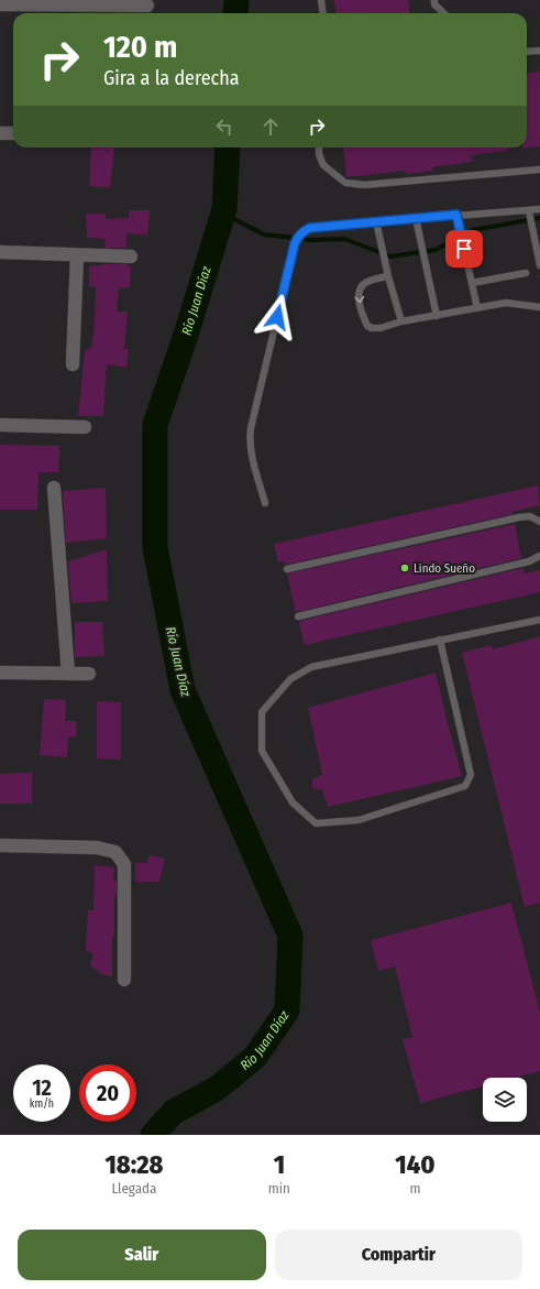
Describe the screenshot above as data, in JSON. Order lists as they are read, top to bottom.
{
  "water": ["Río Juan Díaz"],
  "places": ["Lindo Sueño"],
  "page": {
    "turn": ["120 m", "Gira a la derecha"],
    "speed": "12 km/h",
    "limit": "20",
    "eta": [
      "18:28",
      "Llegada",
      "1",
      "min",
      "140",
      "m"
    ],
    "buttons": ["Salir", "Compartir"]
  }
}
